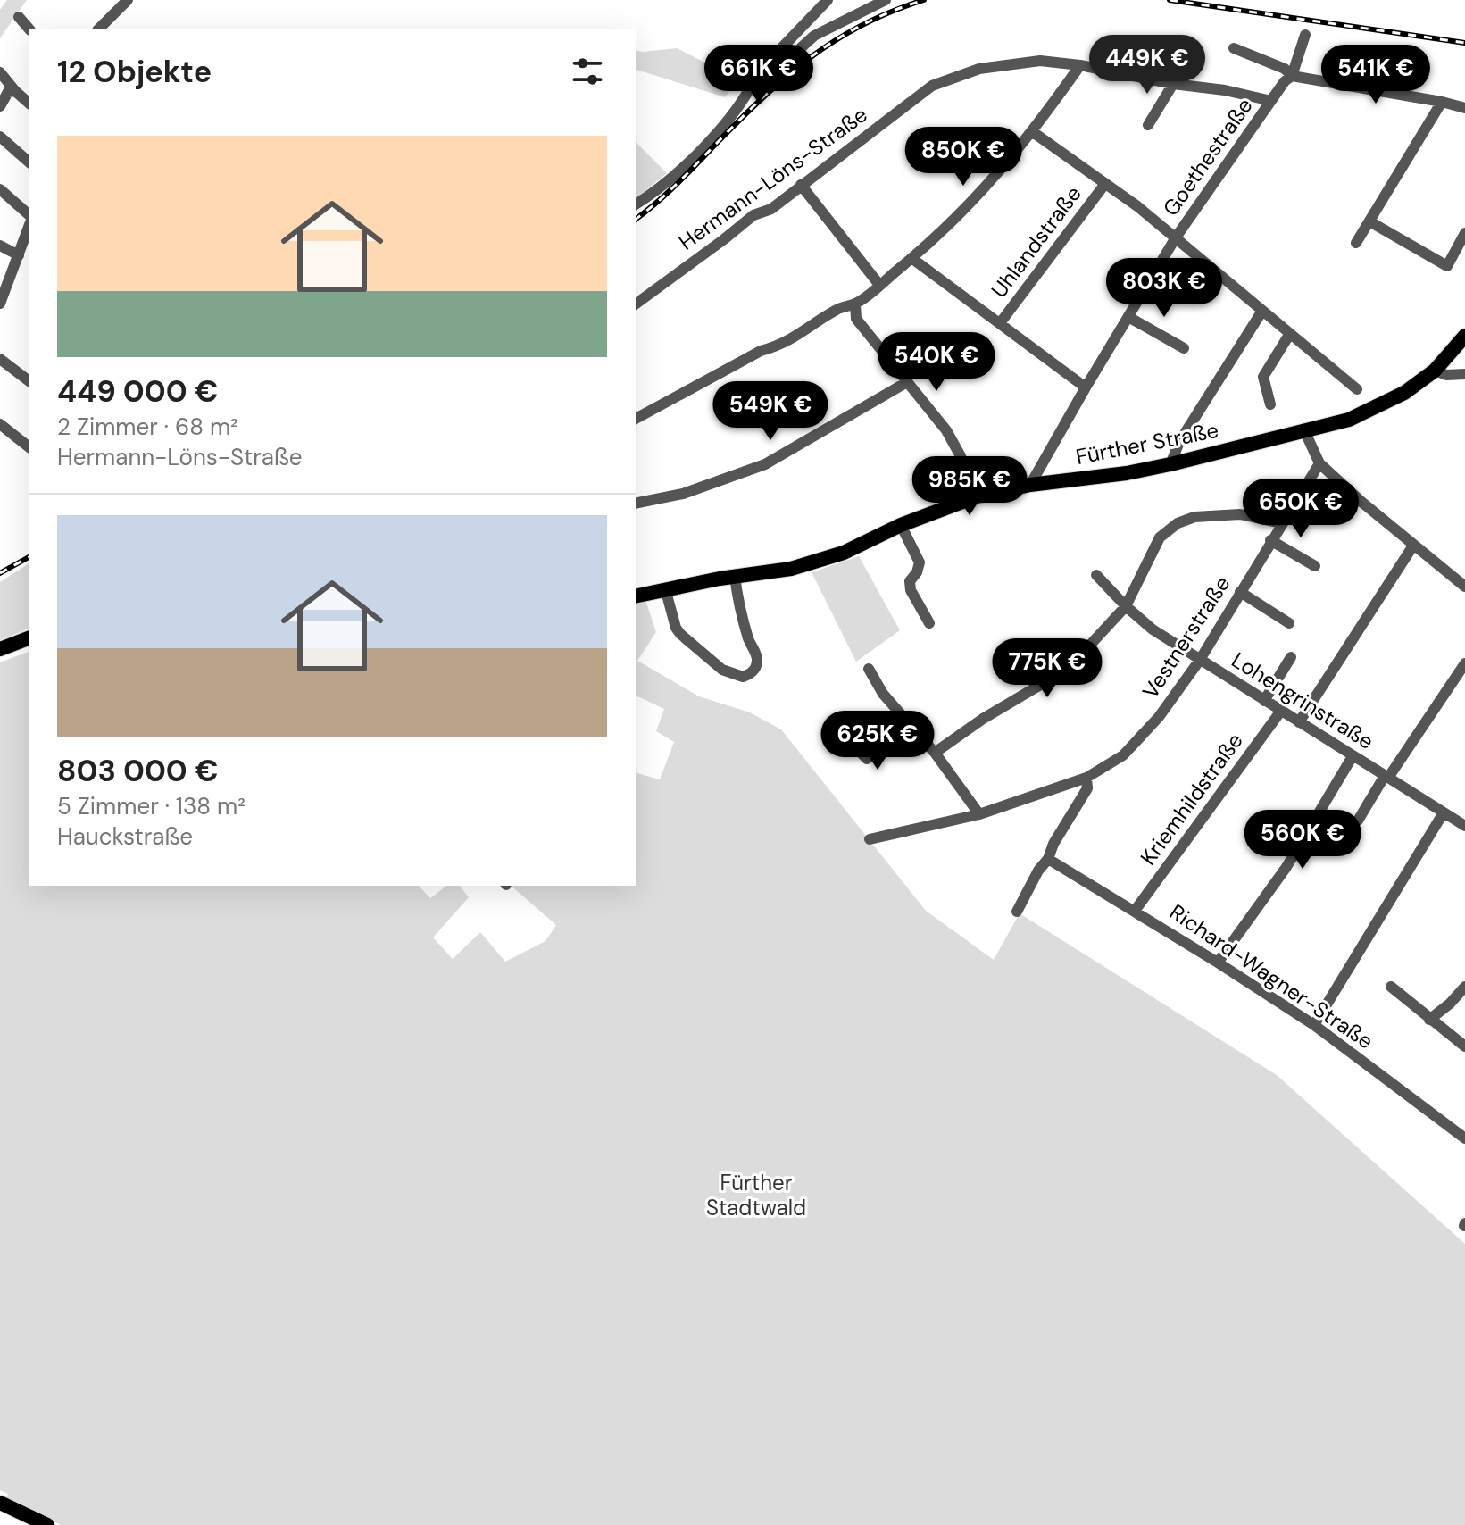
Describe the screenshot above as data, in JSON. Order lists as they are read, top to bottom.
{
  "streets": {
    "main road": ["Fürther Straße"],
    "street": [
      "Goethestraße",
      "Hermann-Löns-Straße",
      "Uhlandstraße",
      "Vestnerstraße",
      "Lohengrinstraße",
      "Kriemhildstraße",
      "Richard-Wagner-Straße"
    ]
  },
  "crossings": [
    ["Goethestraße", "Hermann-Löns-Straße"],
    ["Goethestraße", "Fürther Straße"],
    ["Vestnerstraße", "Lohengrinstraße"],
    ["Lohengrinstraße", "Kriemhildstraße"],
    ["Kriemhildstraße", "Richard-Wagner-Straße"]
  ],
  "parks": ["Fürther Stadtwald"],
  "page": {
    "heading": "12 Objekte",
    "price": [
      "449K €",
      "661K €",
      "541K €",
      "850K €",
      "803K €",
      "540K €",
      "549K €",
      "985K €",
      "650K €",
      "775K €",
      "625K €",
      "560K €"
    ],
    "list": [
      {
        "name": "449 000 €",
        "note": "2 Zimmer · 68 m² · Hermann-Löns-Straße"
      },
      {
        "name": "803 000 €",
        "note": "5 Zimmer · 138 m² · Hauckstraße"
      }
    ]
  }
}
